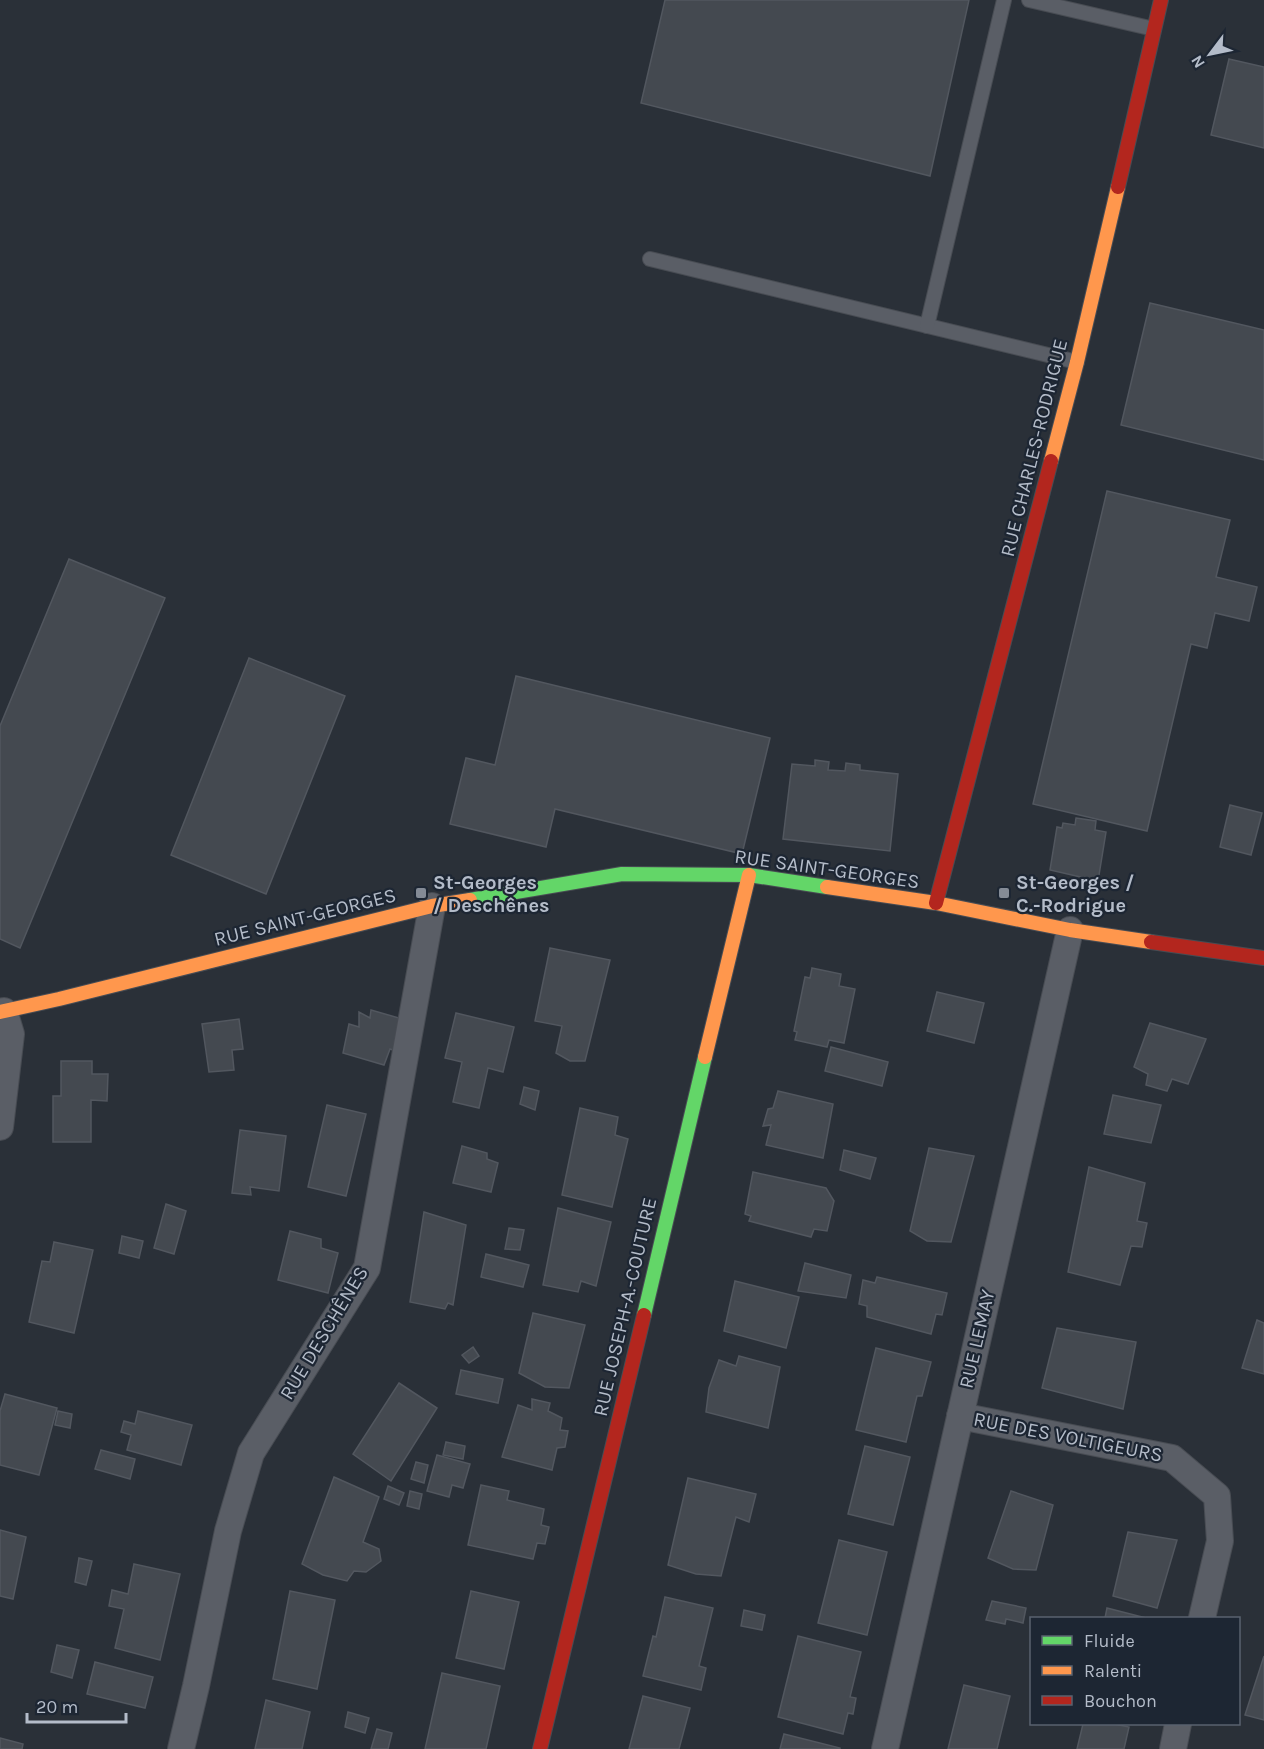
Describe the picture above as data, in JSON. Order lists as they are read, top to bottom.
{
  "streets": {
    "street": [
      "RUE CHARLES-RODRIGUE",
      "RUE SAINT-GEORGES",
      "RUE JOSEPH-A.-COUTURE",
      "RUE DESCHÊNES",
      "RUE LEMAY",
      "RUE DES VOLTIGEURS"
    ]
  },
  "crossings": [
    ["RUE CHARLES-RODRIGUE", "RUE SAINT-GEORGES"],
    ["RUE SAINT-GEORGES", "RUE JOSEPH-A.-COUTURE"],
    ["RUE SAINT-GEORGES", "RUE DESCHÊNES"],
    ["RUE SAINT-GEORGES", "RUE LEMAY"],
    ["RUE LEMAY", "RUE DES VOLTIGEURS"]
  ],
  "places": {
    "transit": ["St-Georges / Deschênes", "St-Georges / C.-Rodrigue"]
  },
  "legend": ["Fluide", "Ralenti", "Bouchon"],
  "scale_bar": "20 m",
  "north": "bottom left"
}
